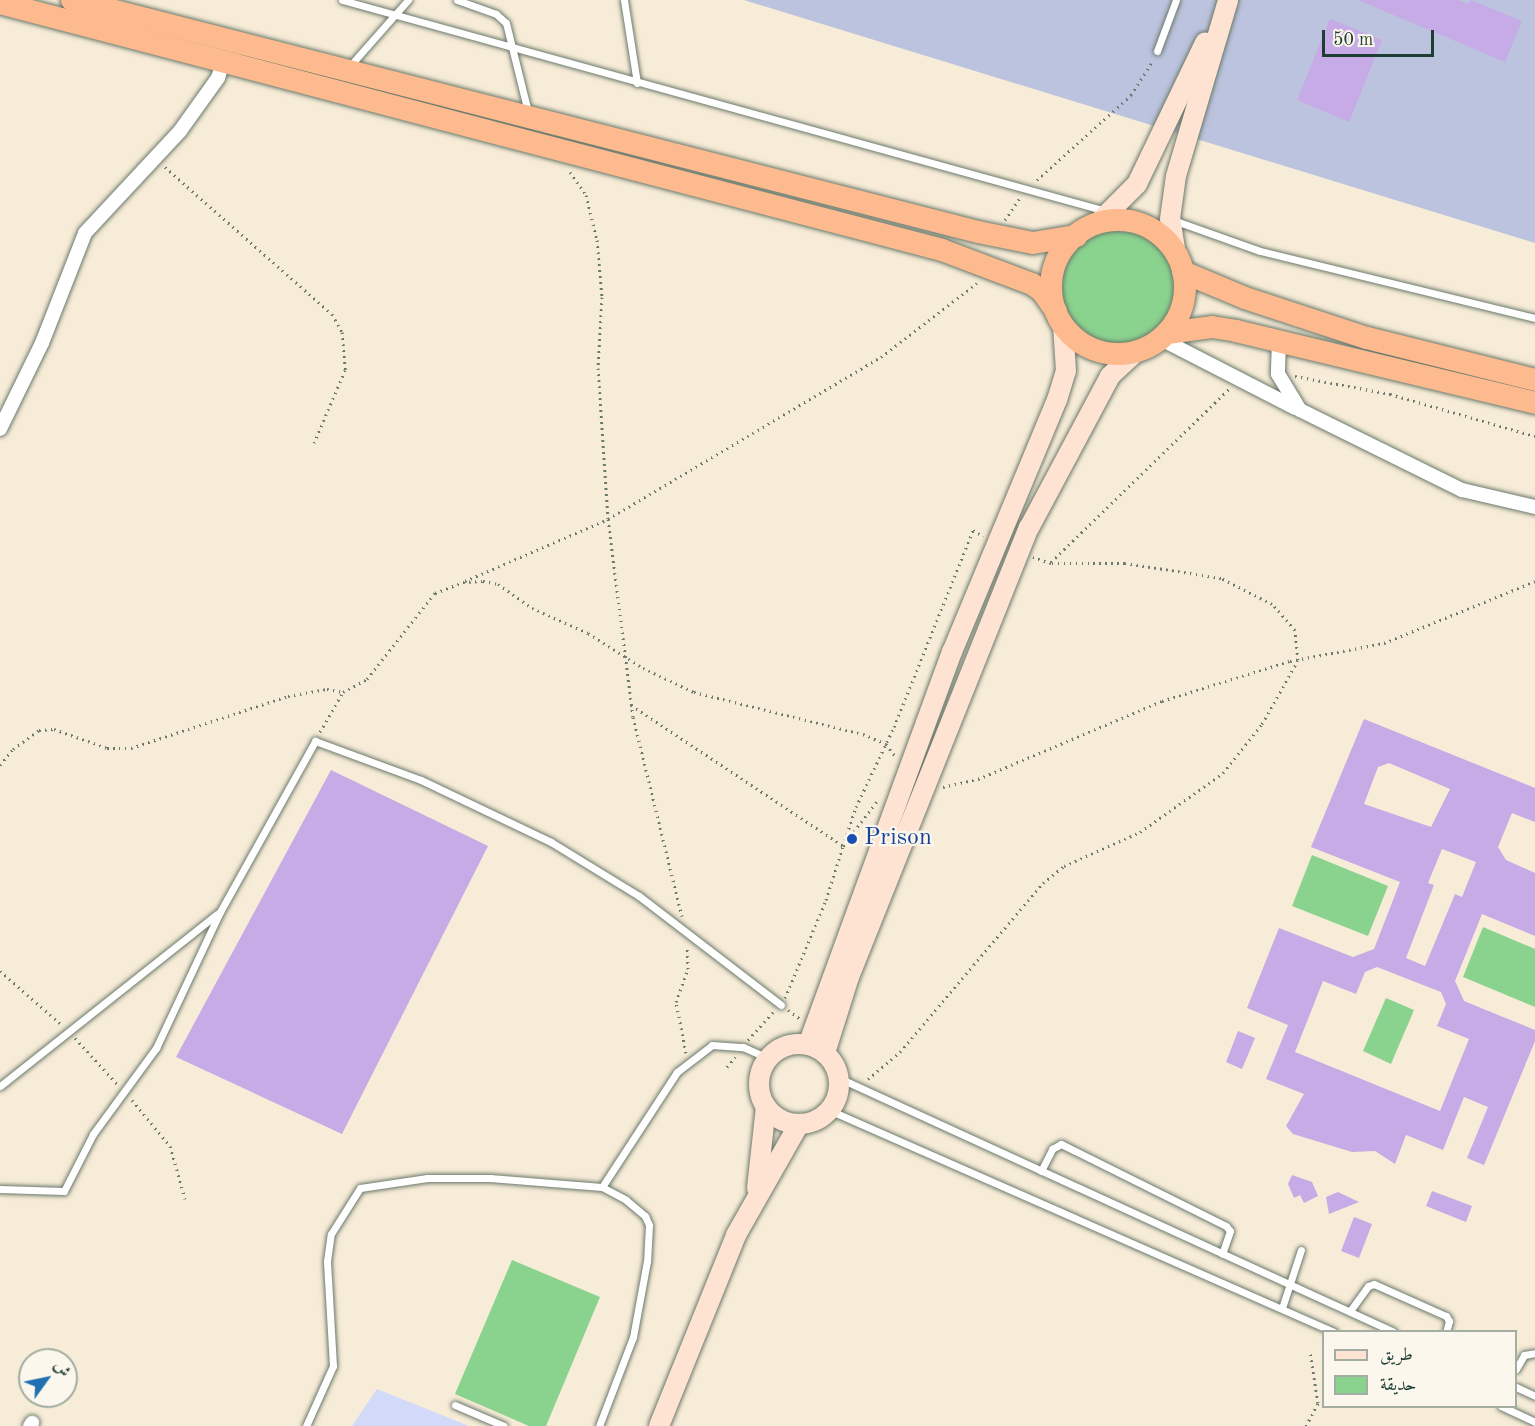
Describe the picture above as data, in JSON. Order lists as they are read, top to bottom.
{
  "places": ["Prison"],
  "legend": ["طريق", "حديقة"],
  "scale_bar": "50 m",
  "north": "top right"
}
